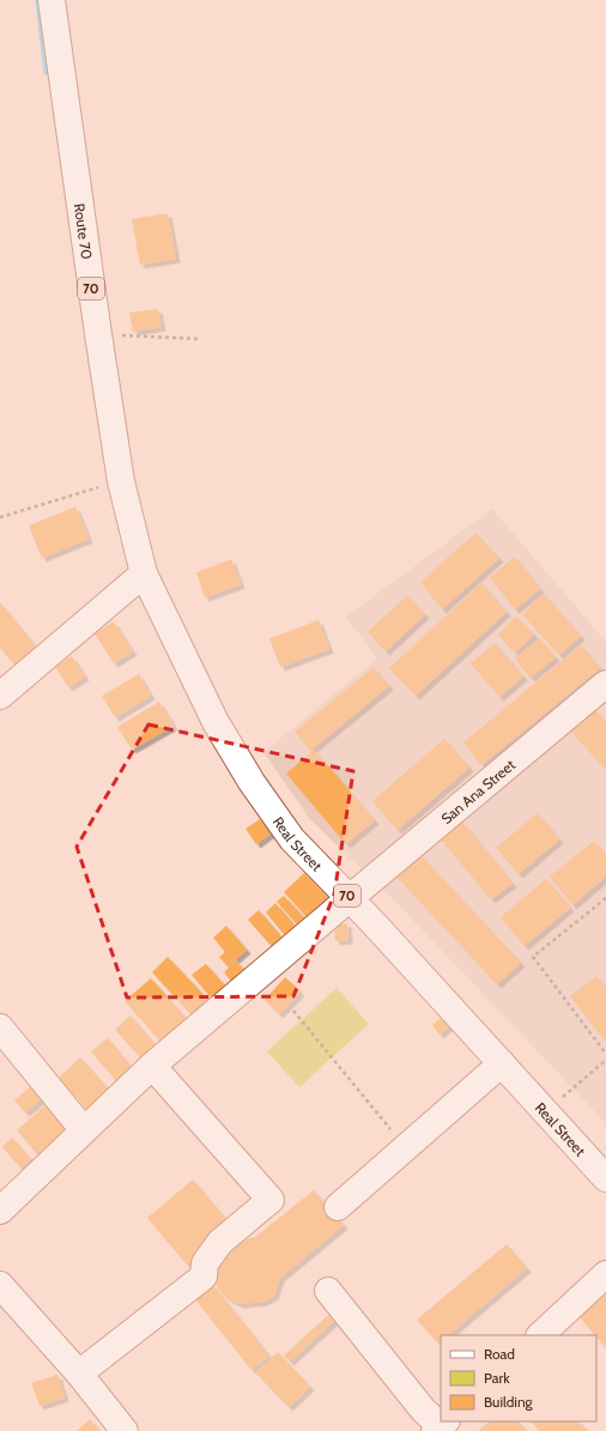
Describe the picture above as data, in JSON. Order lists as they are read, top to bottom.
{
  "streets": {
    "main road": [
      "Route 70",
      "70",
      "San Ana Street",
      "Real Street"
    ]
  },
  "crossings": [
    ["Route 70", "Real Street"],
    ["San Ana Street", "Real Street"]
  ],
  "legend": ["Road", "Park", "Building"]
}
